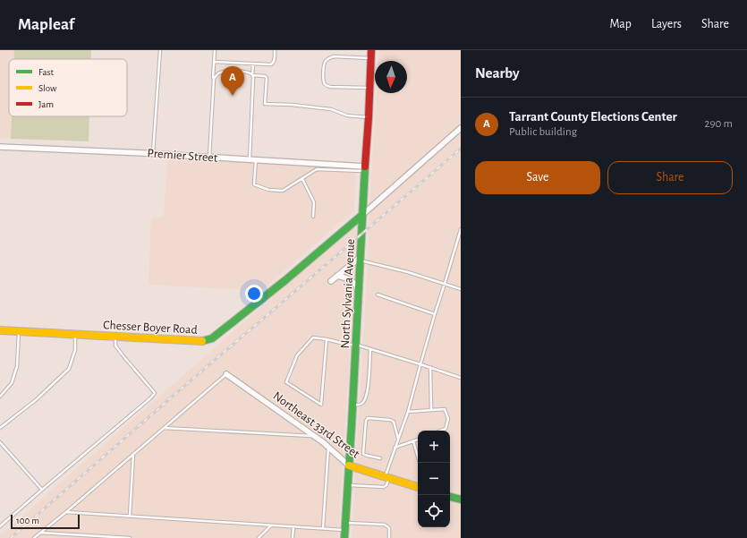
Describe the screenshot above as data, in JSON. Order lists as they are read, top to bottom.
{
  "streets": {
    "street": [
      "Premier Street",
      "North Sylvania Avenue",
      "Chesser Boyer Road",
      "Northeast 33rd Street"
    ]
  },
  "crossings": [
    ["Premier Street", "North Sylvania Avenue"],
    ["North Sylvania Avenue", "Chesser Boyer Road"],
    ["North Sylvania Avenue", "Northeast 33rd Street"]
  ],
  "legend": ["Fast", "Slow", "Jam"],
  "scale_bar": "100 m",
  "north": "bottom",
  "page": {
    "header": "Mapleaf",
    "nav": ["Map", "Layers", "Share"],
    "heading": "Nearby",
    "pins": "A",
    "list": [
      {
        "mark": "A",
        "name": "Tarrant County Elections Center",
        "note": "Public building",
        "value": "290 m"
      }
    ],
    "buttons": ["Save", "Share"],
    "map_buttons": ["+", "−"],
    "scale": "100 m"
  }
}
